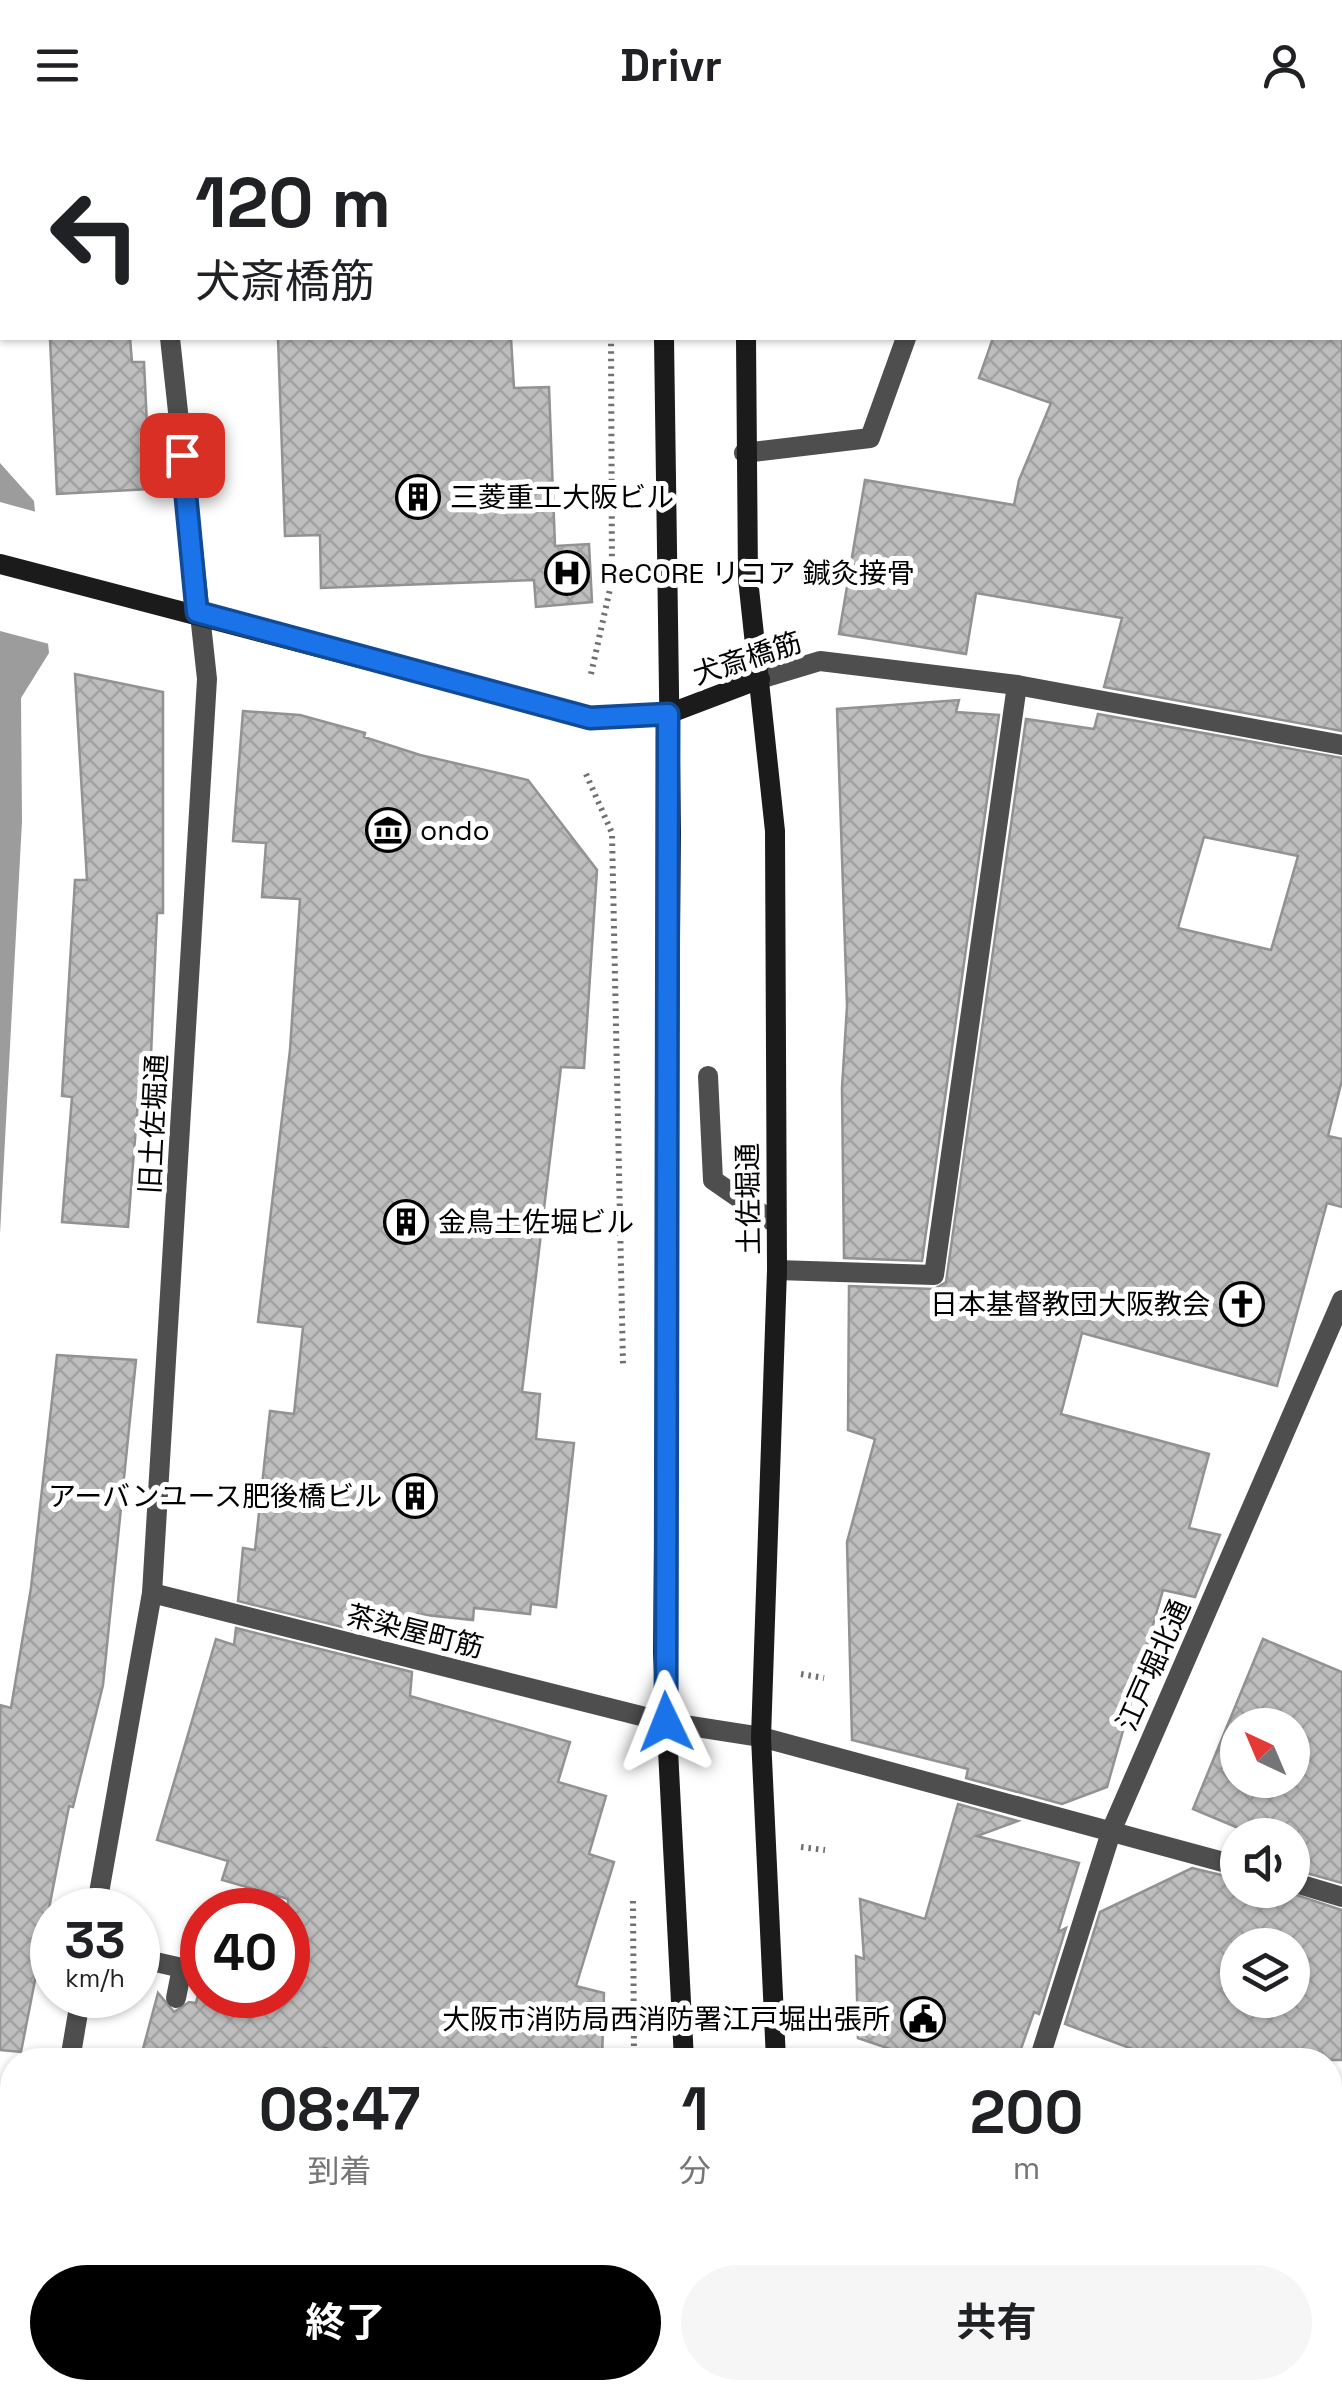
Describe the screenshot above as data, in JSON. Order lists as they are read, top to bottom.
{
  "streets": {
    "street": [
      "犬斎橋筋",
      "旧土佐堀通",
      "土佐堀通",
      "茶染屋町筋",
      "江戸堀北通"
    ]
  },
  "crossings": [
    ["犬斎橋筋", "旧土佐堀通"],
    ["犬斎橋筋", "土佐堀通"],
    ["旧土佐堀通", "茶染屋町筋"],
    ["土佐堀通", "茶染屋町筋"]
  ],
  "places": {
    "building": ["三菱重工大阪ビル", "金鳥土佐堀ビル", "アーバンユース肥後橋ビル"],
    "hospital": ["ReCORE リコア 鍼灸接骨"],
    "museum": ["ondo"],
    "church": ["日本基督教団大阪教会"],
    "public building": ["大阪市消防局西消防署江戸堀出張所"]
  },
  "north": "top left",
  "page": {
    "header": "Drivr",
    "turn": ["120 m", "犬斎橋筋"],
    "speed": "33 km/h",
    "limit": "40",
    "eta": [
      "08:47",
      "到着",
      "1",
      "分",
      "200",
      "m"
    ],
    "buttons": ["終了", "共有"]
  }
}
